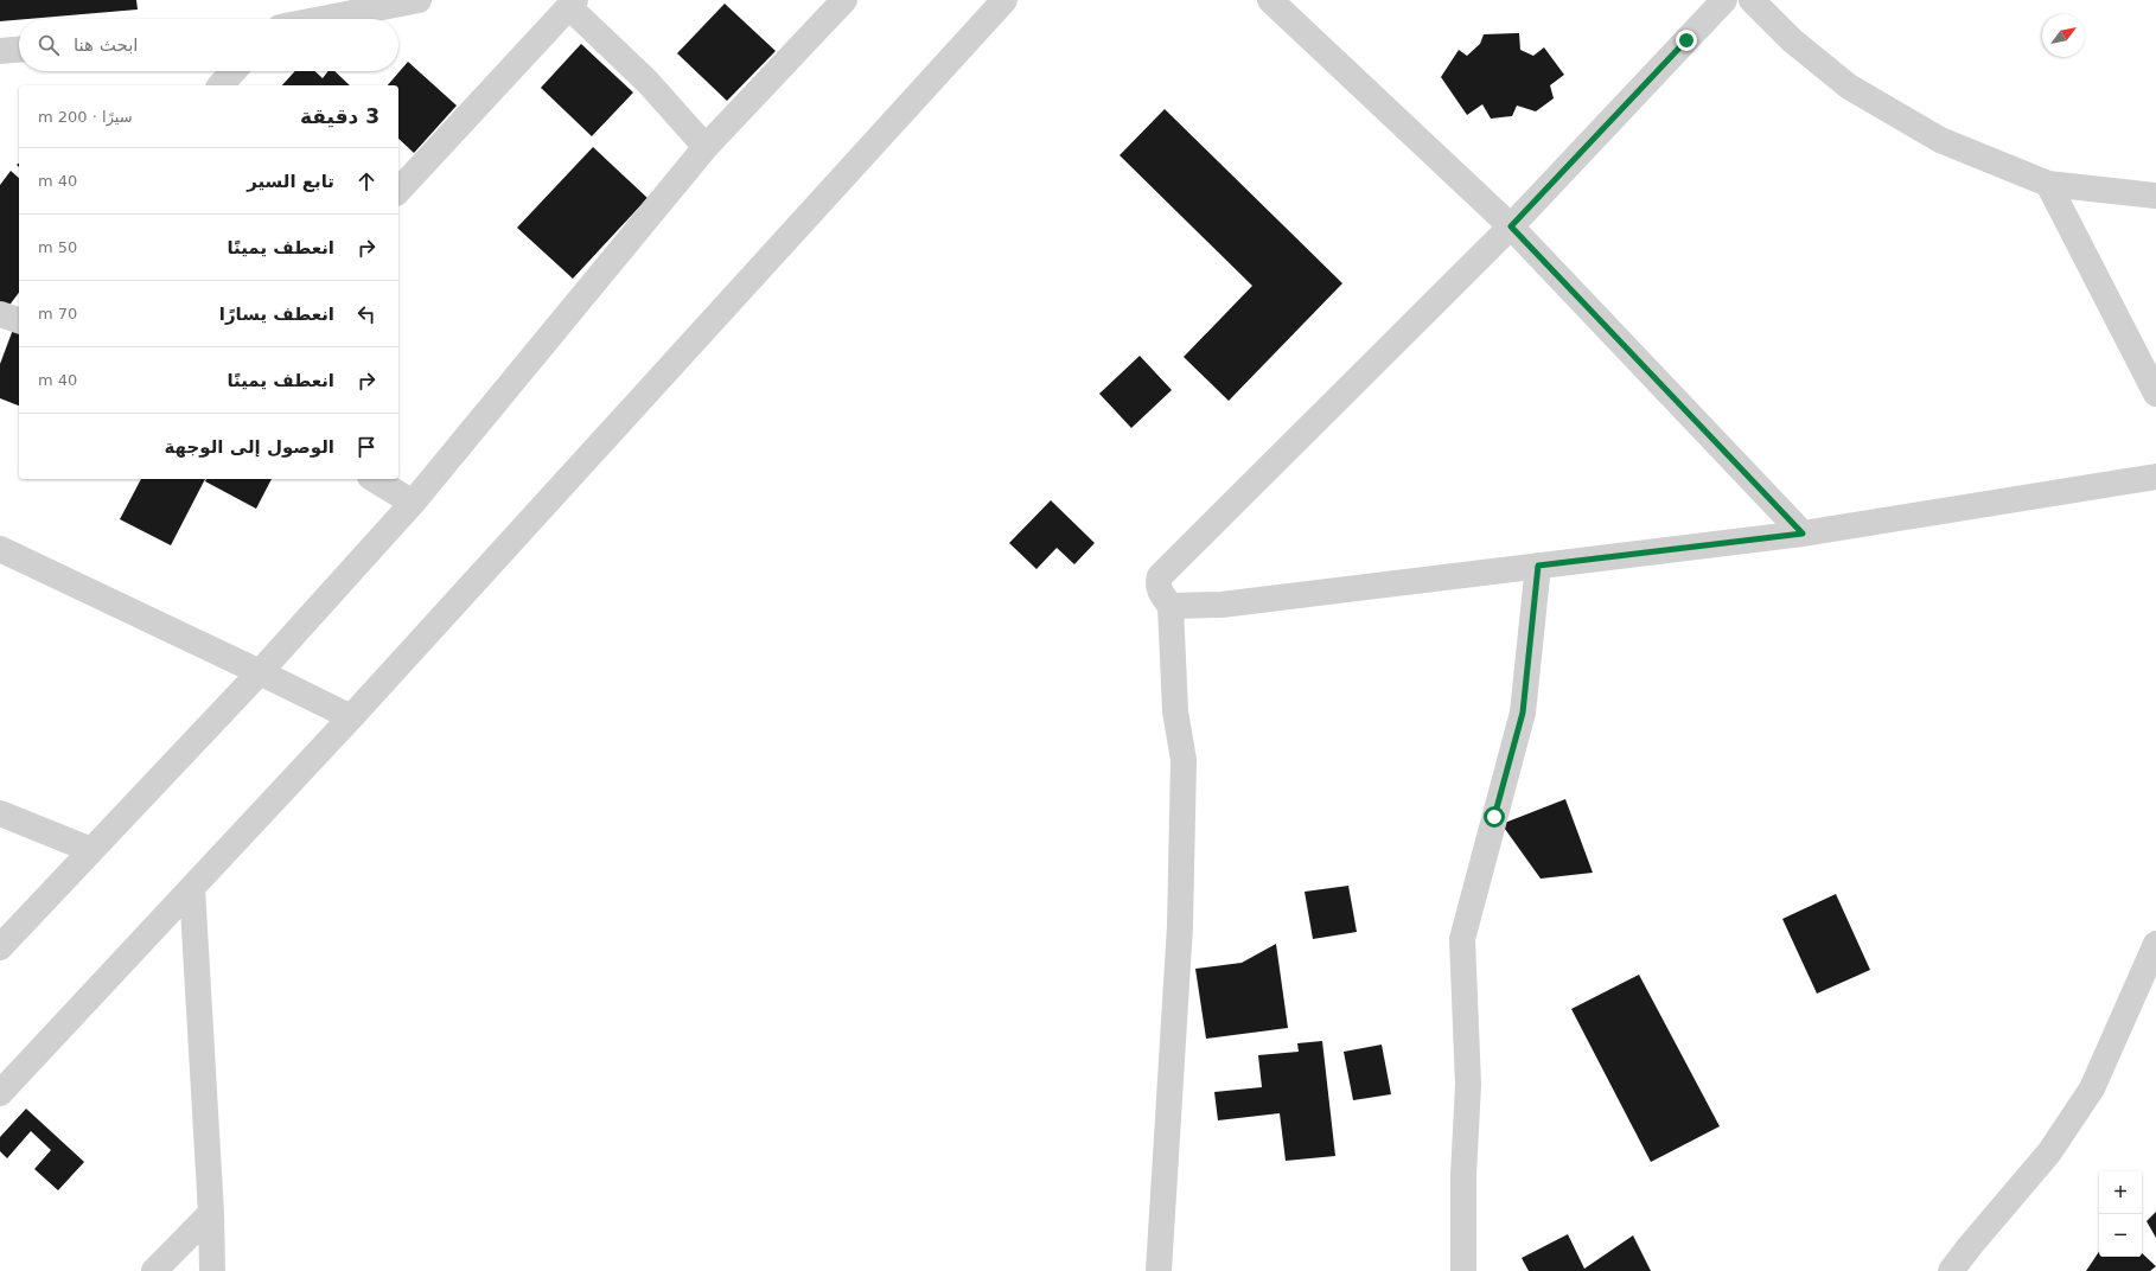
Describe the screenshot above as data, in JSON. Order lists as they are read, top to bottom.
{
  "north": "top right",
  "page": {
    "search": "ابحث هنا",
    "heading": ["3 دقيقة", "سيرًا · 200 m"],
    "list": [
      ["تابع السير", "40 m"],
      ["انعطف يمينًا", "50 m"],
      ["انعطف يسارًا", "70 m"],
      ["انعطف يمينًا", "40 m"],
      "الوصول إلى الوجهة"
    ],
    "map_buttons": ["+", "−"]
  }
}
